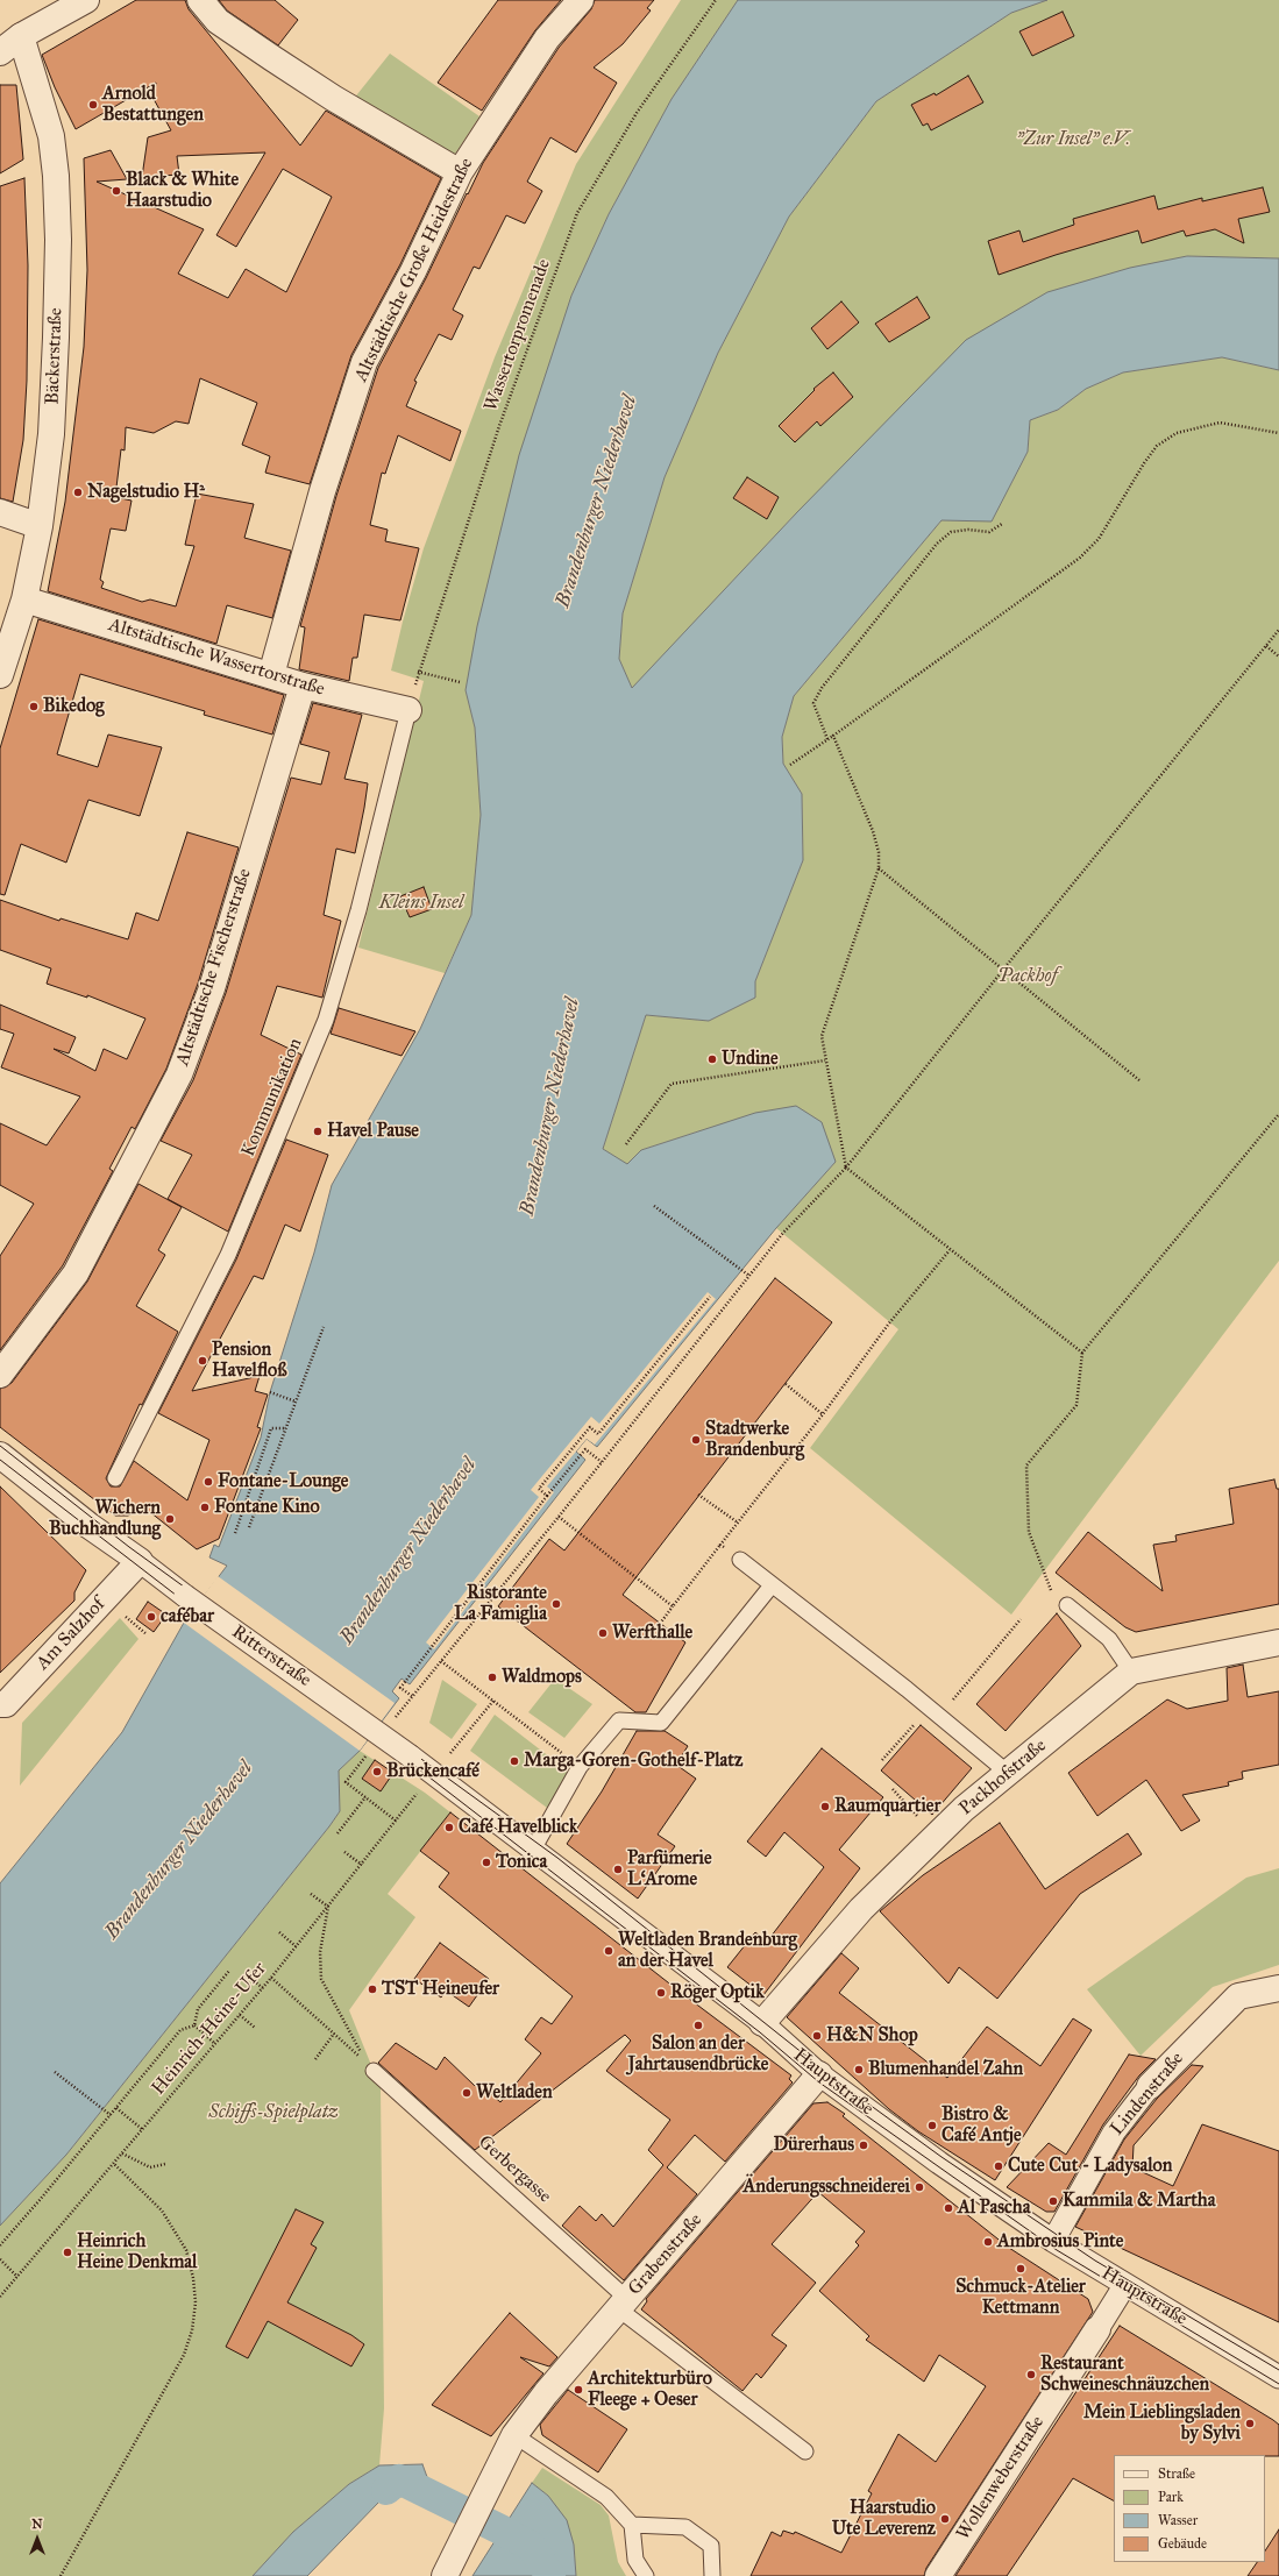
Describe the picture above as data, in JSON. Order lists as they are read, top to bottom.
{
  "streets": {
    "street": [
      "Altstädtische Große Heidestraße",
      "Bäckerstraße",
      "Altstädtische Wassertorstraße",
      "Altstädtische Fischerstraße",
      "Am Salzhof",
      "Ritterstraße",
      "Packhofstraße",
      "Hauptstraße",
      "Lindenstraße",
      "Grabenstraße",
      "Wollenweberstraße"
    ],
    "lane": ["Kommunikation", "Gerbergasse"],
    "path": ["Wassertorpromenade", "Heinrich-Heine-Ufer"]
  },
  "crossings": [
    ["Altstädtische Große Heidestraße", "Altstädtische Wassertorstraße"],
    ["Wassertorpromenade", "Altstädtische Wassertorstraße"],
    ["Wassertorpromenade", "Kommunikation"],
    ["Bäckerstraße", "Altstädtische Wassertorstraße"],
    ["Altstädtische Wassertorstraße", "Altstädtische Fischerstraße"],
    ["Altstädtische Wassertorstraße", "Kommunikation"],
    ["Am Salzhof", "Ritterstraße"],
    ["Ritterstraße", "Hauptstraße"],
    ["Packhofstraße", "Hauptstraße"],
    ["Heinrich-Heine-Ufer", "Hauptstraße"],
    ["Hauptstraße", "Lindenstraße"],
    ["Hauptstraße", "Grabenstraße"],
    ["Hauptstraße", "Wollenweberstraße"],
    ["Gerbergasse", "Grabenstraße"]
  ],
  "water": ["Brandenburger Niederhavel"],
  "parks": [
    "\"Zur Insel\" e.V.",
    "Kleins Insel",
    "Packhof",
    "Schiffs-Spielplatz"
  ],
  "places": [
    "Arnold Bestattungen",
    "Black & White Haarstudio",
    "Nagelstudio H²",
    "Bikedog",
    "Undine",
    "Havel Pause",
    "Pension Havelfloß",
    "Stadtwerke Brandenburg",
    "Fontane-Lounge",
    "Fontane Kino",
    "Wichern Buchhandlung",
    "Ristorante La Famiglia",
    "cafébar",
    "Werfthalle",
    "Waldmops",
    "Marga-Goren-Gothelf-Platz",
    "Brückencafé",
    "Raumquartier",
    "Café Havelblick",
    "Tonica",
    "Parfümerie L‘Arome",
    "Weltladen Brandenburg an der Havel",
    "TST Heineufer",
    "Röger Optik",
    "Salon an der Jahrtausendbrücke",
    "H&N Shop",
    "Blumenhandel Zahn",
    "Weltladen",
    "Bistro & Café Antje",
    "Dürerhaus",
    "Cute Cut - Ladysalon",
    "Änderungsschneiderei",
    "Kammila & Martha",
    "Al Pascha",
    "Ambrosius Pinte",
    "Heinrich Heine Denkmal",
    "Schmuck-Atelier Kettmann",
    "Restaurant Schweineschnäuzchen",
    "Architekturbüro Fleege + Oeser",
    "Mein Lieblingsladen by Sylvi",
    "Haarstudio Ute Leverenz"
  ],
  "legend": [
    "Straße",
    "Park",
    "Wasser",
    "Gebäude"
  ],
  "north": "top"
}
